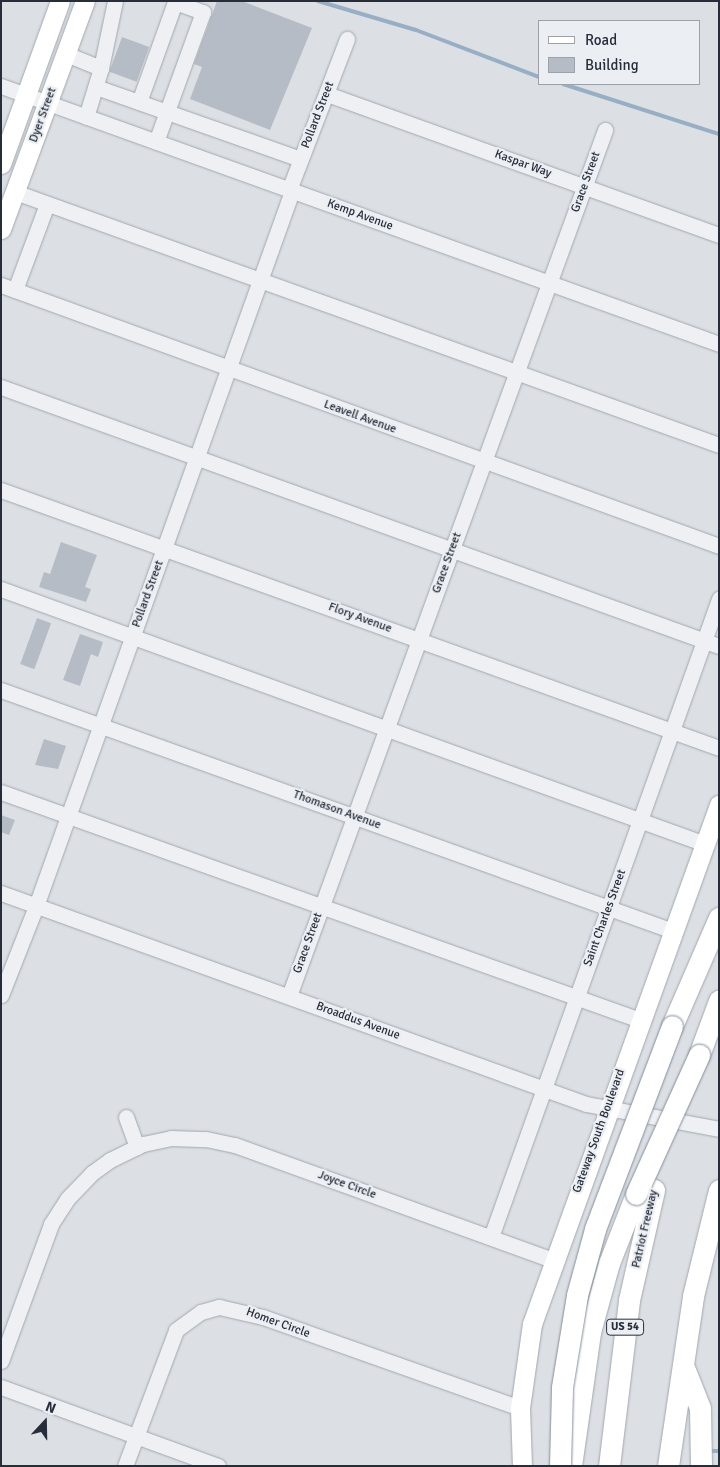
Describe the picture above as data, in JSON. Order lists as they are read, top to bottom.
{
  "streets": {
    "highway": ["Patriot Freeway", "US 54"],
    "main road": ["Dyer Street", "Gateway South Boulevard"],
    "street": [
      "Pollard Street",
      "Kaspar Way",
      "Grace Street",
      "Kemp Avenue",
      "Leavell Avenue",
      "Flory Avenue",
      "Thomason Avenue",
      "Saint Charles Street",
      "Broaddus Avenue",
      "Joyce Circle",
      "Homer Circle"
    ]
  },
  "crossings": [
    ["Dyer Street", "Kemp Avenue"],
    ["Pollard Street", "Kaspar Way"],
    ["Pollard Street", "Kemp Avenue"],
    ["Pollard Street", "Leavell Avenue"],
    ["Pollard Street", "Flory Avenue"],
    ["Pollard Street", "Thomason Avenue"],
    ["Pollard Street", "Broaddus Avenue"],
    ["Kaspar Way", "Grace Street"],
    ["Grace Street", "Kemp Avenue"],
    ["Grace Street", "Leavell Avenue"],
    ["Grace Street", "Flory Avenue"],
    ["Grace Street", "Thomason Avenue"],
    ["Grace Street", "Broaddus Avenue"],
    ["Flory Avenue", "Saint Charles Street"],
    ["Thomason Avenue", "Saint Charles Street"],
    ["Thomason Avenue", "Gateway South Boulevard"],
    ["Saint Charles Street", "Broaddus Avenue"],
    ["Saint Charles Street", "Joyce Circle"],
    ["Broaddus Avenue", "Gateway South Boulevard"],
    ["Gateway South Boulevard", "Joyce Circle"],
    ["Gateway South Boulevard", "Homer Circle"]
  ],
  "legend": ["Road", "Building"],
  "north": "top"
}
